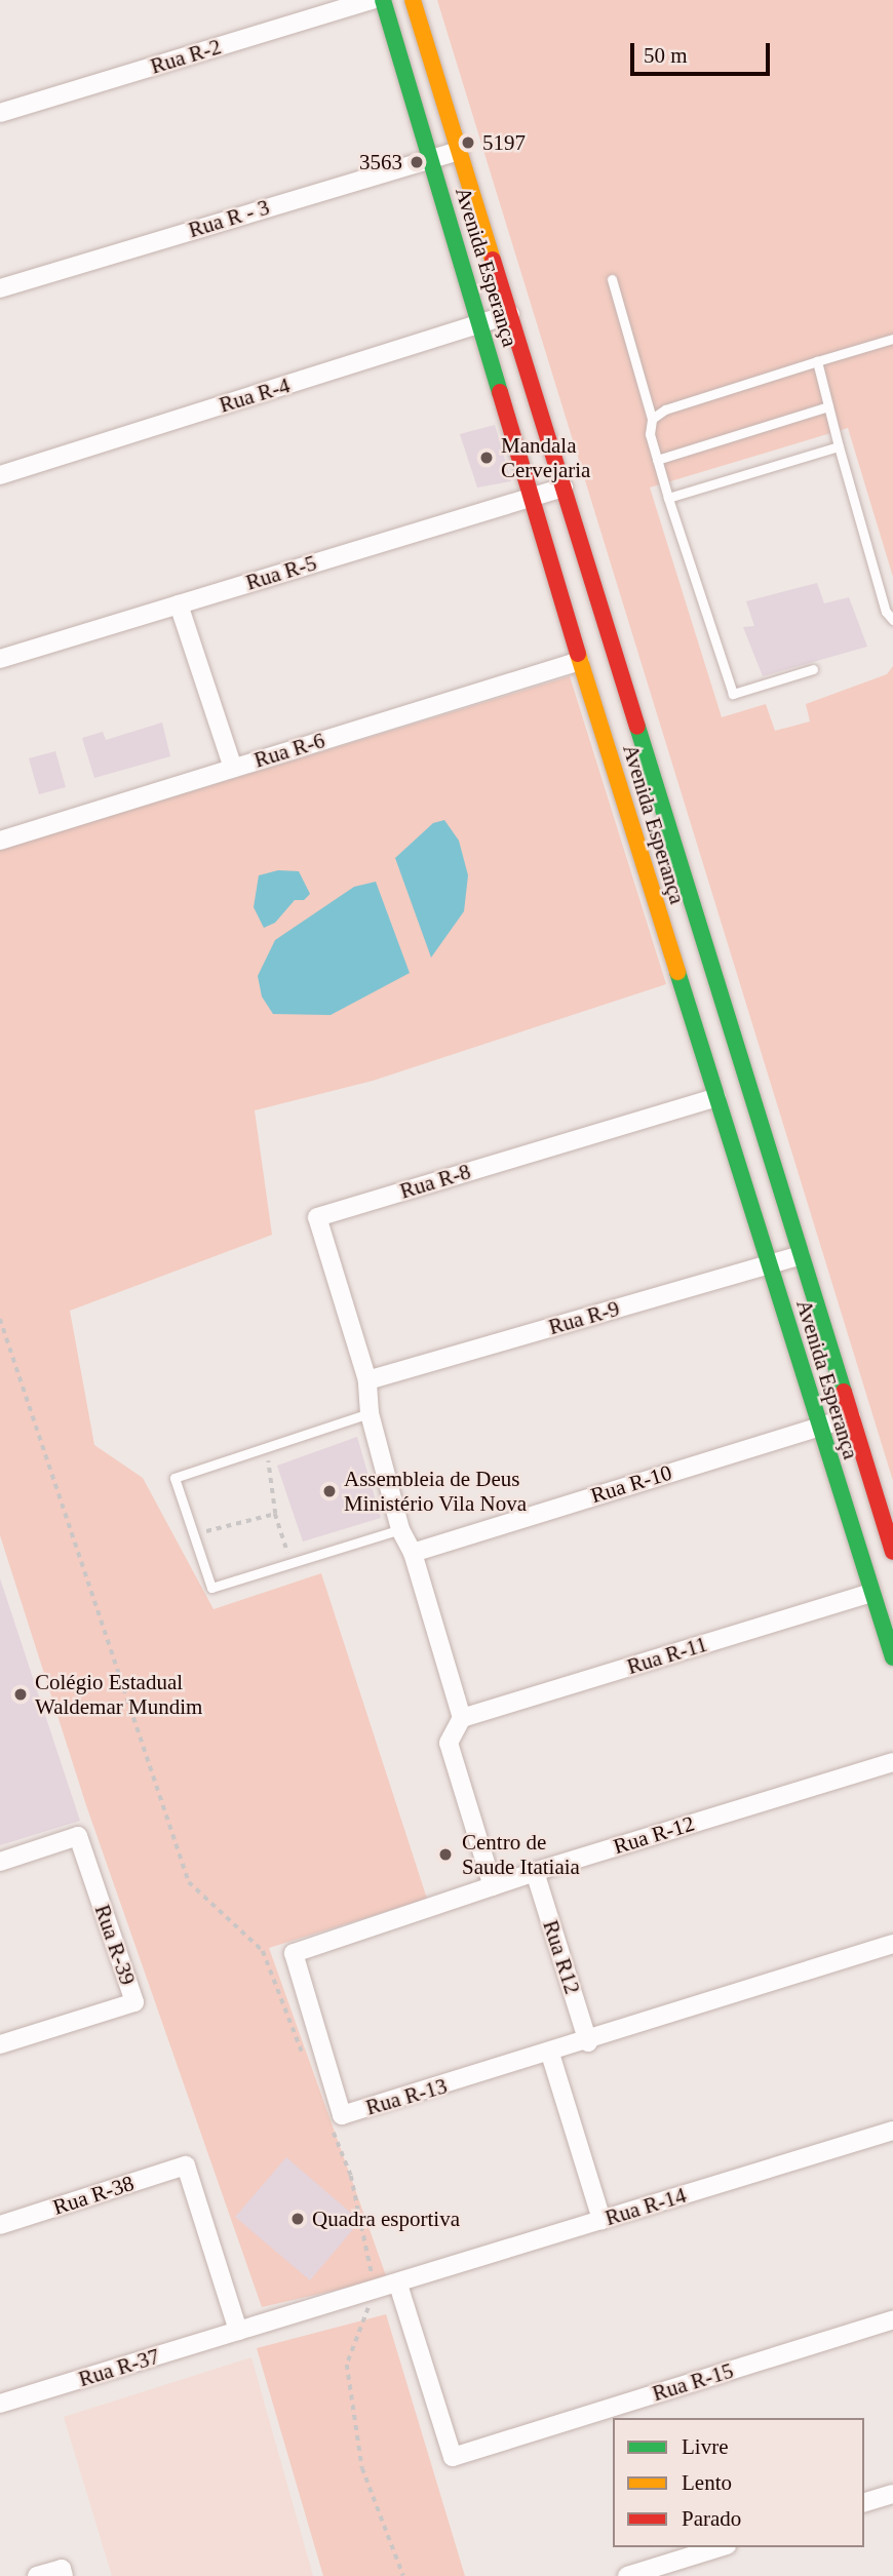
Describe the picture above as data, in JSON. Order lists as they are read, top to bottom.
{
  "streets": {
    "main road": ["Avenida Esperança"],
    "street": [
      "Rua R-2",
      "Rua R - 3",
      "Rua R-4",
      "Rua R-5",
      "Rua R-6",
      "Rua R-8",
      "Rua R-9",
      "Rua R-10",
      "Rua R-11",
      "Rua R-12",
      "Rua R-39",
      "Rua R12",
      "Rua R-13",
      "Rua R-38",
      "Rua R-14",
      "Rua R-37",
      "Rua R-15"
    ]
  },
  "crossings": [
    ["Rua R - 3", "Avenida Esperança"],
    ["Avenida Esperança", "Rua R-4"],
    ["Avenida Esperança", "Rua R-5"],
    ["Avenida Esperança", "Rua R-6"],
    ["Avenida Esperança", "Rua R-8"],
    ["Avenida Esperança", "Rua R-9"],
    ["Avenida Esperança", "Rua R-10"],
    ["Avenida Esperança", "Rua R-11"],
    ["Rua R-8", "Rua R-9"],
    ["Rua R-12", "Rua R12"],
    ["Rua R-12", "Rua R-13"],
    ["Rua R12", "Rua R-13"],
    ["Rua R-38", "Rua R-37"],
    ["Rua R-14", "Rua R-37"],
    ["Rua R-14", "Rua R-15"]
  ],
  "places": [
    "5197",
    "3563",
    "Mandala Cervejaria",
    "Assembleia de Deus Ministério Vila Nova",
    "Colégio Estadual Waldemar Mundim",
    "Centro de Saude Itatiaia",
    "Quadra esportiva"
  ],
  "legend": ["Livre", "Lento", "Parado"],
  "scale_bar": "50 m"
}
